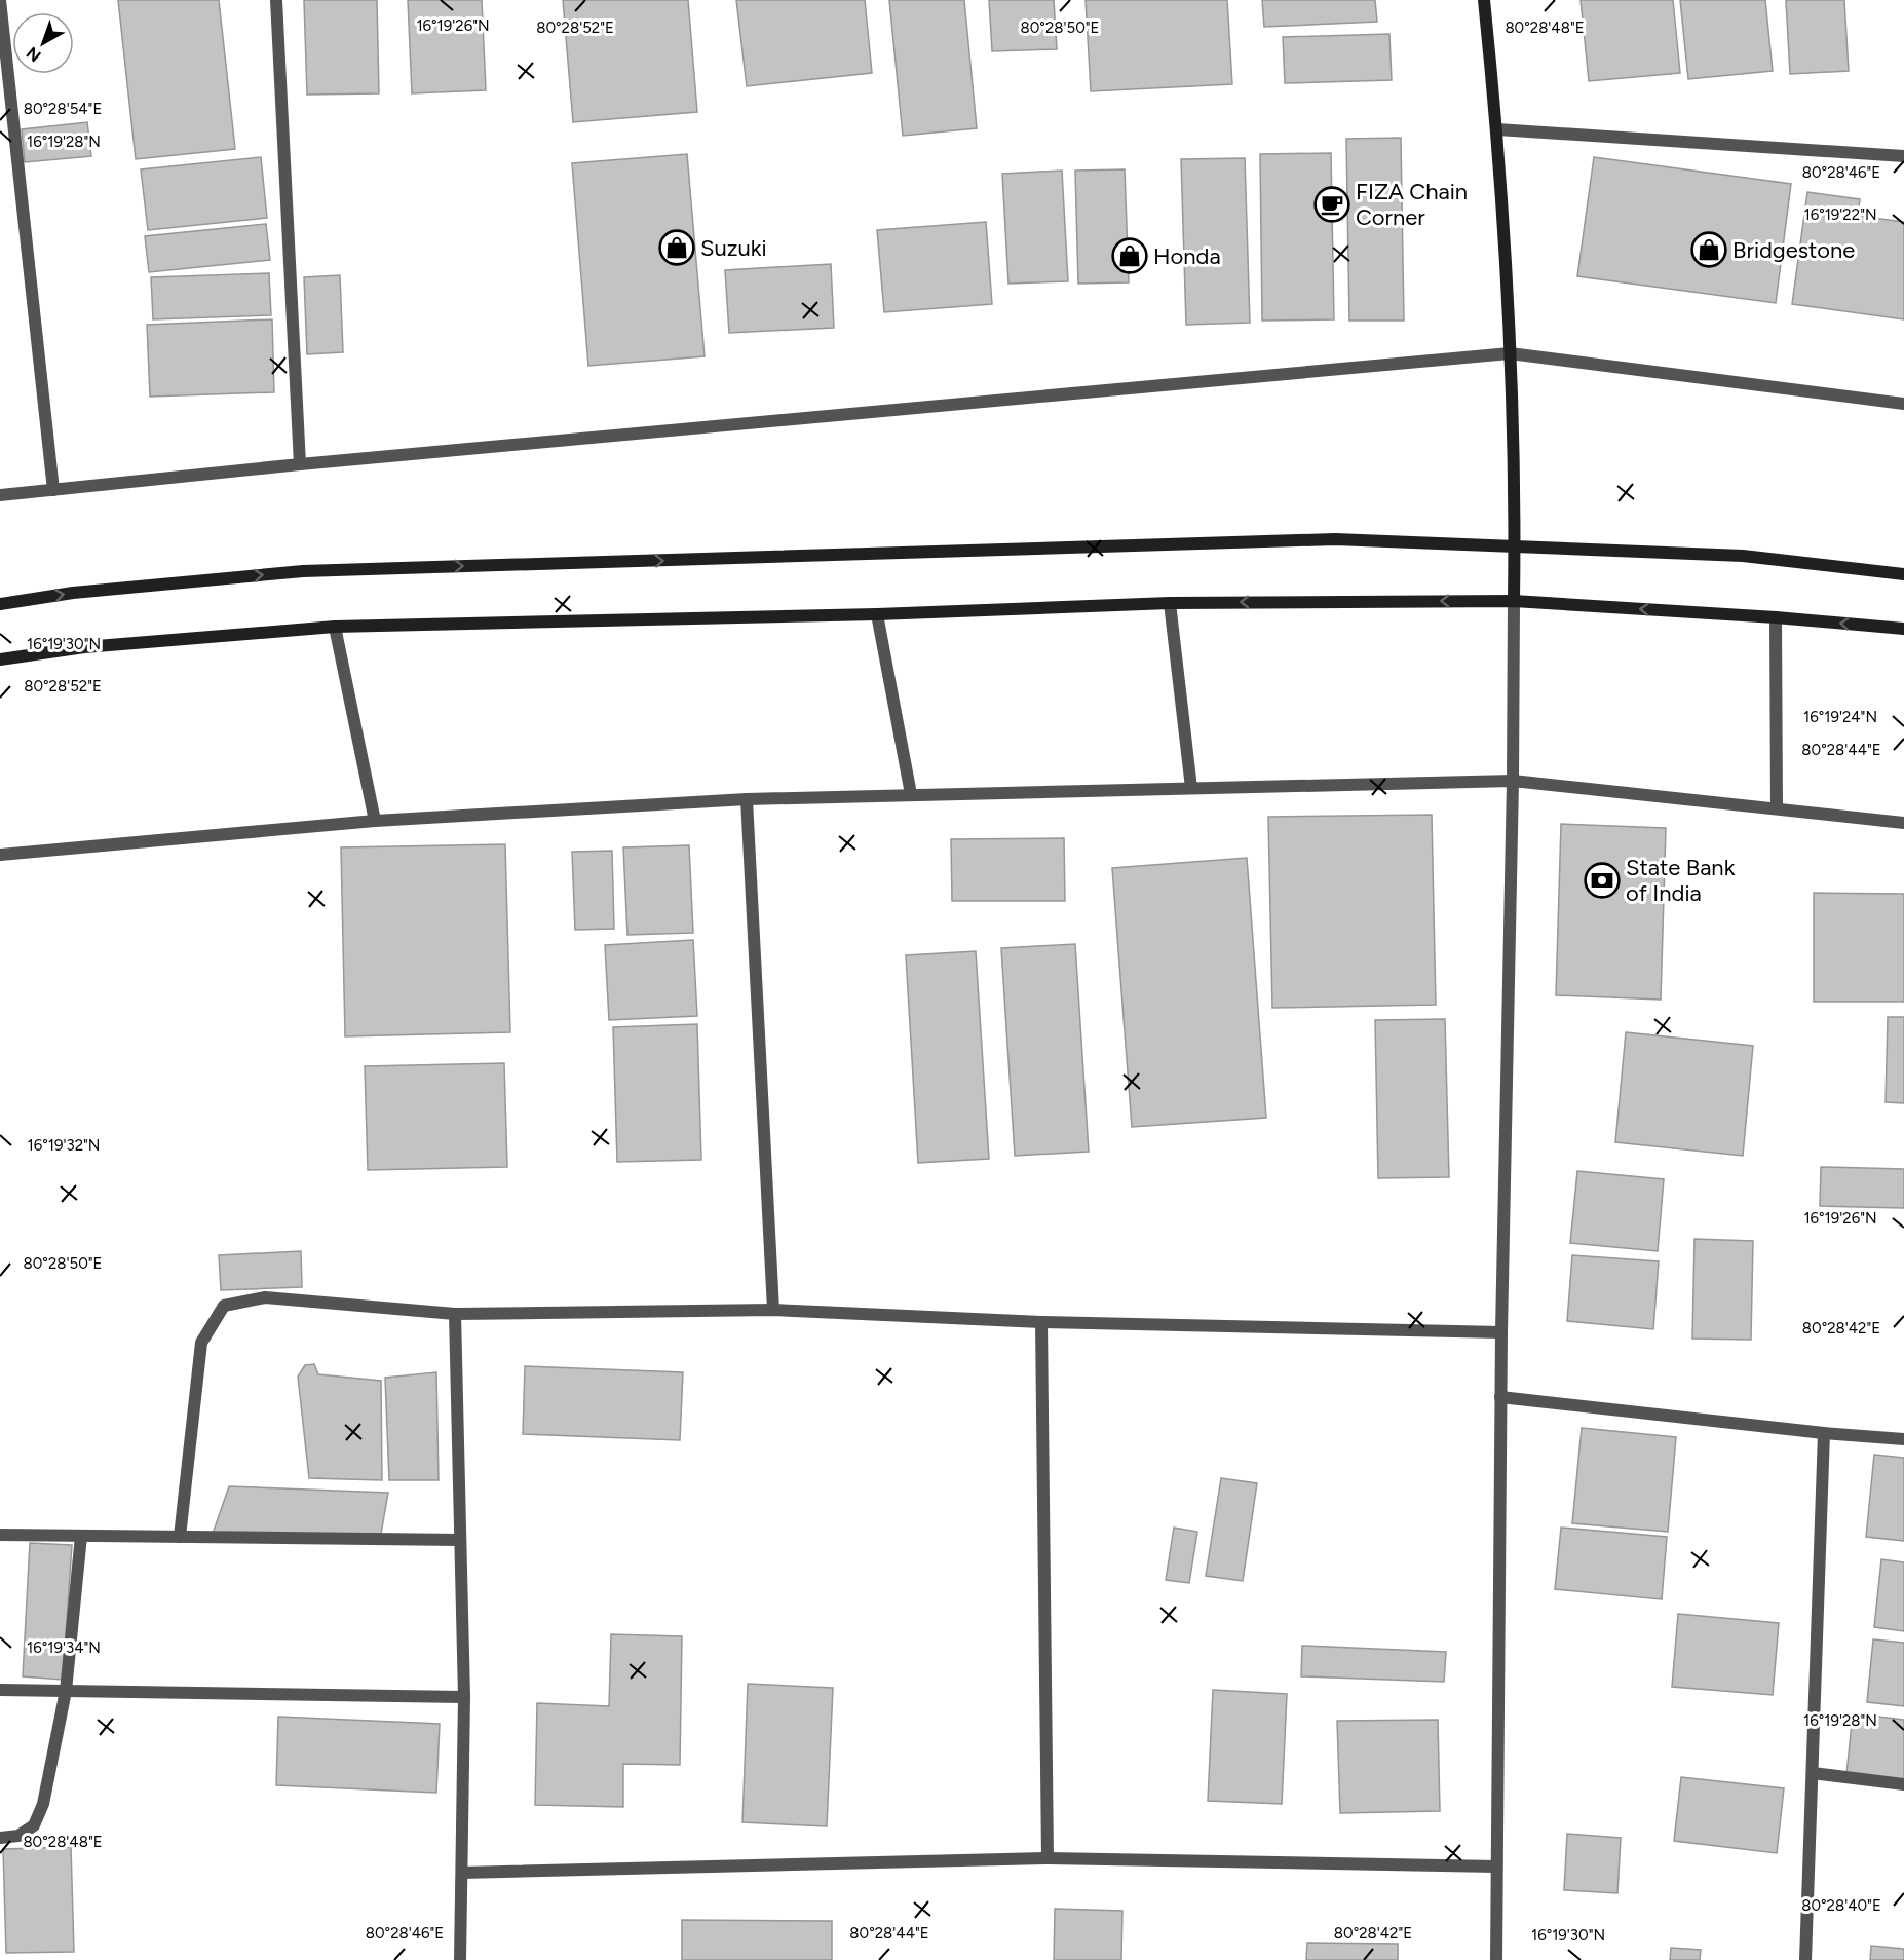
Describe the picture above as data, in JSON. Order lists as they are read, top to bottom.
{
  "places": {
    "cafe": ["FIZA Chain Corner"],
    "shop": ["Suzuki", "Bridgestone", "Honda"],
    "bank": ["State Bank of India"]
  },
  "north": "bottom left",
  "coordinates": [
    "16°19'26\"N",
    "80°28'52\"E",
    "80°28'50\"E",
    "80°28'48\"E",
    "80°28'54\"E",
    "16°19'28\"N",
    "80°28'46\"E",
    "16°19'22\"N",
    "16°19'30\"N",
    "16°19'24\"N",
    "80°28'44\"E",
    "16°19'32\"N",
    "80°28'42\"E",
    "16°19'34\"N",
    "80°28'40\"E"
  ]
}
